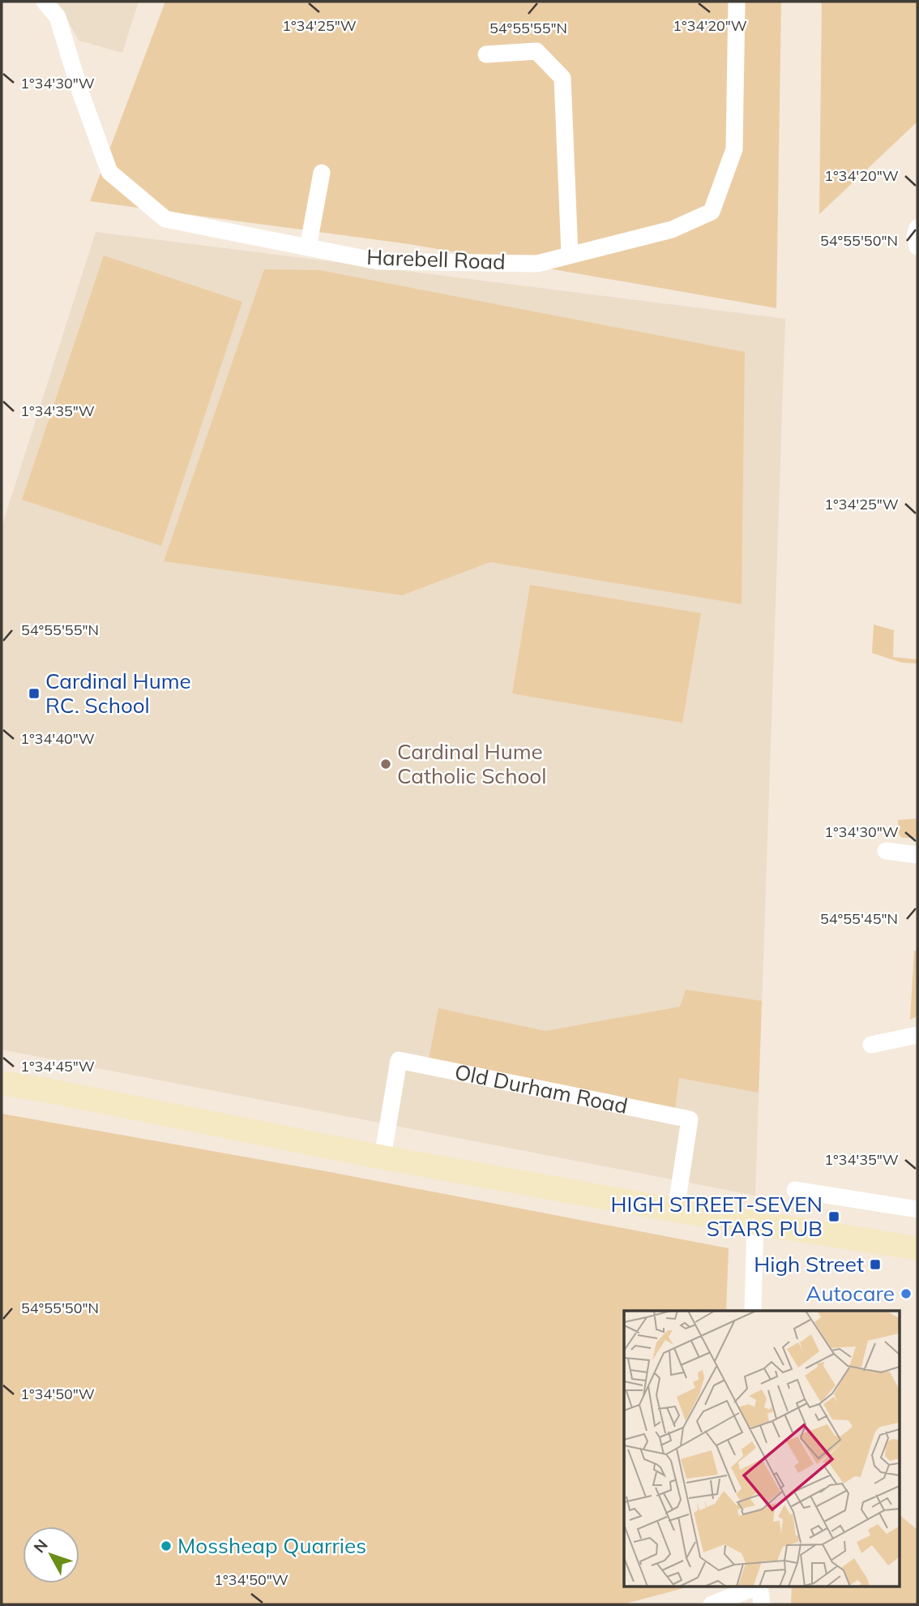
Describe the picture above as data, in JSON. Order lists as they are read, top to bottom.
{
  "streets": {
    "street": ["Harebell Road", "Old Durham Road"]
  },
  "places": {
    "transit": ["Cardinal Hume RC. School", "HIGH STREET-SEVEN STARS PUB", "High Street"],
    "other": ["Cardinal Hume Catholic School", "Autocare", "Mossheap Quarries"]
  },
  "north": "top left",
  "coordinates": [
    "1°34'20\"W",
    "1°34'25\"W",
    "54°55'55\"N",
    "1°34'30\"W",
    "54°55'50\"N",
    "1°34'35\"W",
    "1°34'40\"W",
    "54°55'45\"N",
    "1°34'45\"W",
    "1°34'50\"W"
  ]
}
